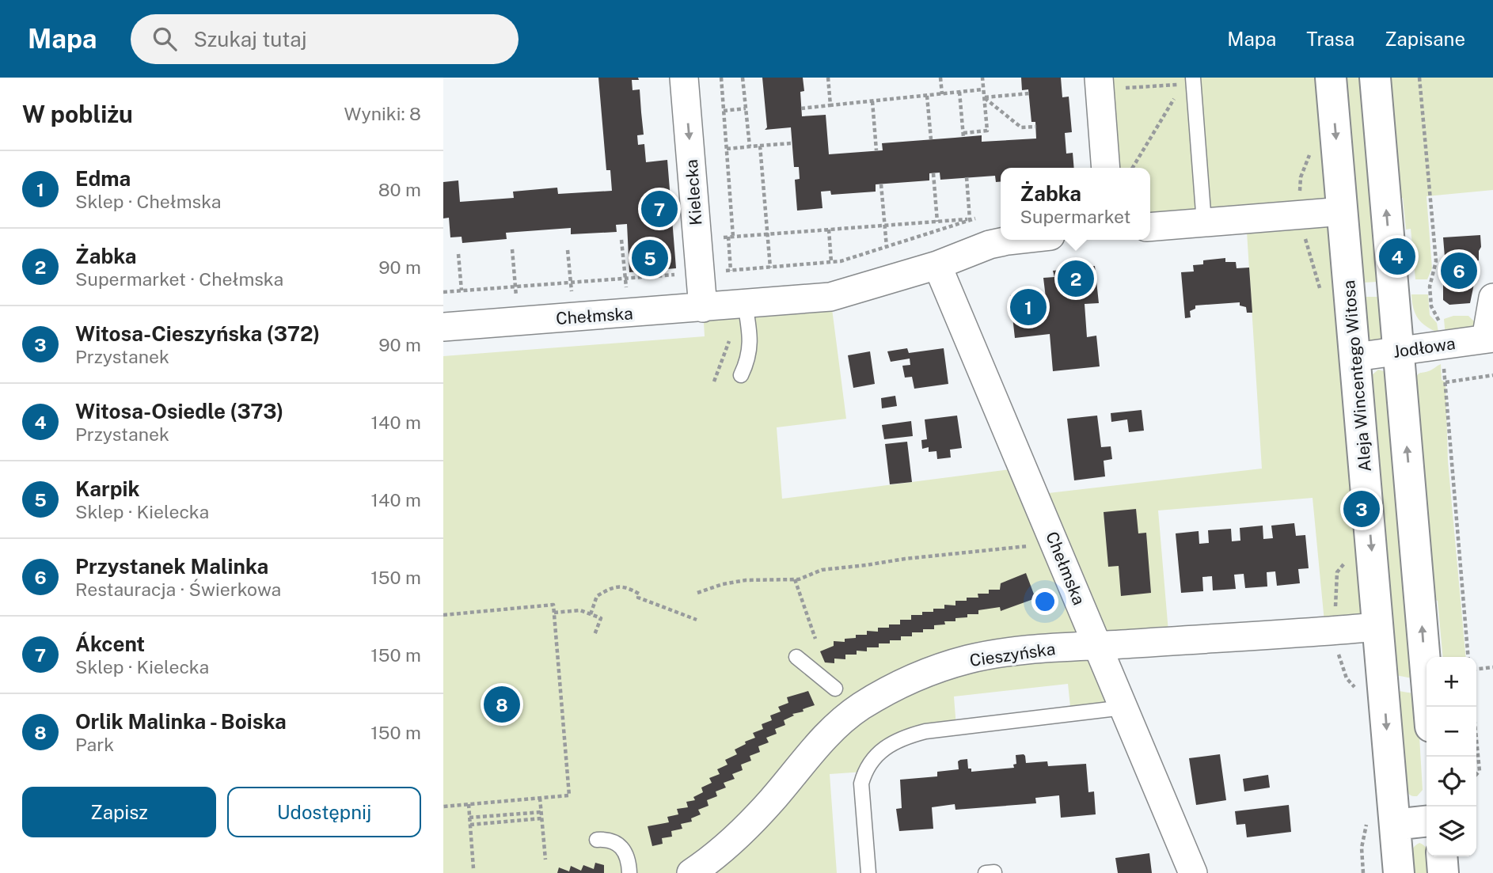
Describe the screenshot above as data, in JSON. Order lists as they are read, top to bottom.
{
  "streets": {
    "street": [
      "Kielecka",
      "Chełmska",
      "Jodłowa",
      "Aleja Wincentego Witosa",
      "Cieszyńska"
    ]
  },
  "crossings": [
    ["Kielecka", "Chełmska"],
    ["Chełmska", "Cieszyńska"],
    ["Jodłowa", "Aleja Wincentego Witosa"],
    ["Aleja Wincentego Witosa", "Cieszyńska"]
  ],
  "one_way": ["Kielecka"],
  "page": {
    "header": "Mapa",
    "search": "Szukaj tutaj",
    "nav": ["Mapa", "Trasa", "Zapisane"],
    "heading": ["W pobliżu", "Wyniki: 8"],
    "list": [
      {
        "mark": "1",
        "name": "Edma",
        "note": "Sklep · Chełmska",
        "value": "80 m"
      },
      {
        "mark": "2",
        "name": "Żabka",
        "note": "Supermarket · Chełmska",
        "value": "90 m"
      },
      {
        "mark": "3",
        "name": "Witosa-Cieszyńska (372)",
        "note": "Przystanek",
        "value": "90 m"
      },
      {
        "mark": "4",
        "name": "Witosa-Osiedle (373)",
        "note": "Przystanek",
        "value": "140 m"
      },
      {
        "mark": "5",
        "name": "Karpik",
        "note": "Sklep · Kielecka",
        "value": "140 m"
      },
      {
        "mark": "6",
        "name": "Przystanek Malinka",
        "note": "Restauracja · Świerkowa",
        "value": "150 m"
      },
      {
        "mark": "7",
        "name": "Ákcent",
        "note": "Sklep · Kielecka",
        "value": "150 m"
      },
      {
        "mark": "8",
        "name": "Orlik Malinka - Boiska",
        "note": "Park",
        "value": "150 m"
      }
    ],
    "popup": ["Żabka", "Supermarket"],
    "pins": [
      "7",
      "4",
      "5",
      "6",
      "2",
      "1",
      "3",
      "8"
    ],
    "map_buttons": ["+", "−"],
    "buttons": ["Zapisz", "Udostępnij"]
  }
}
